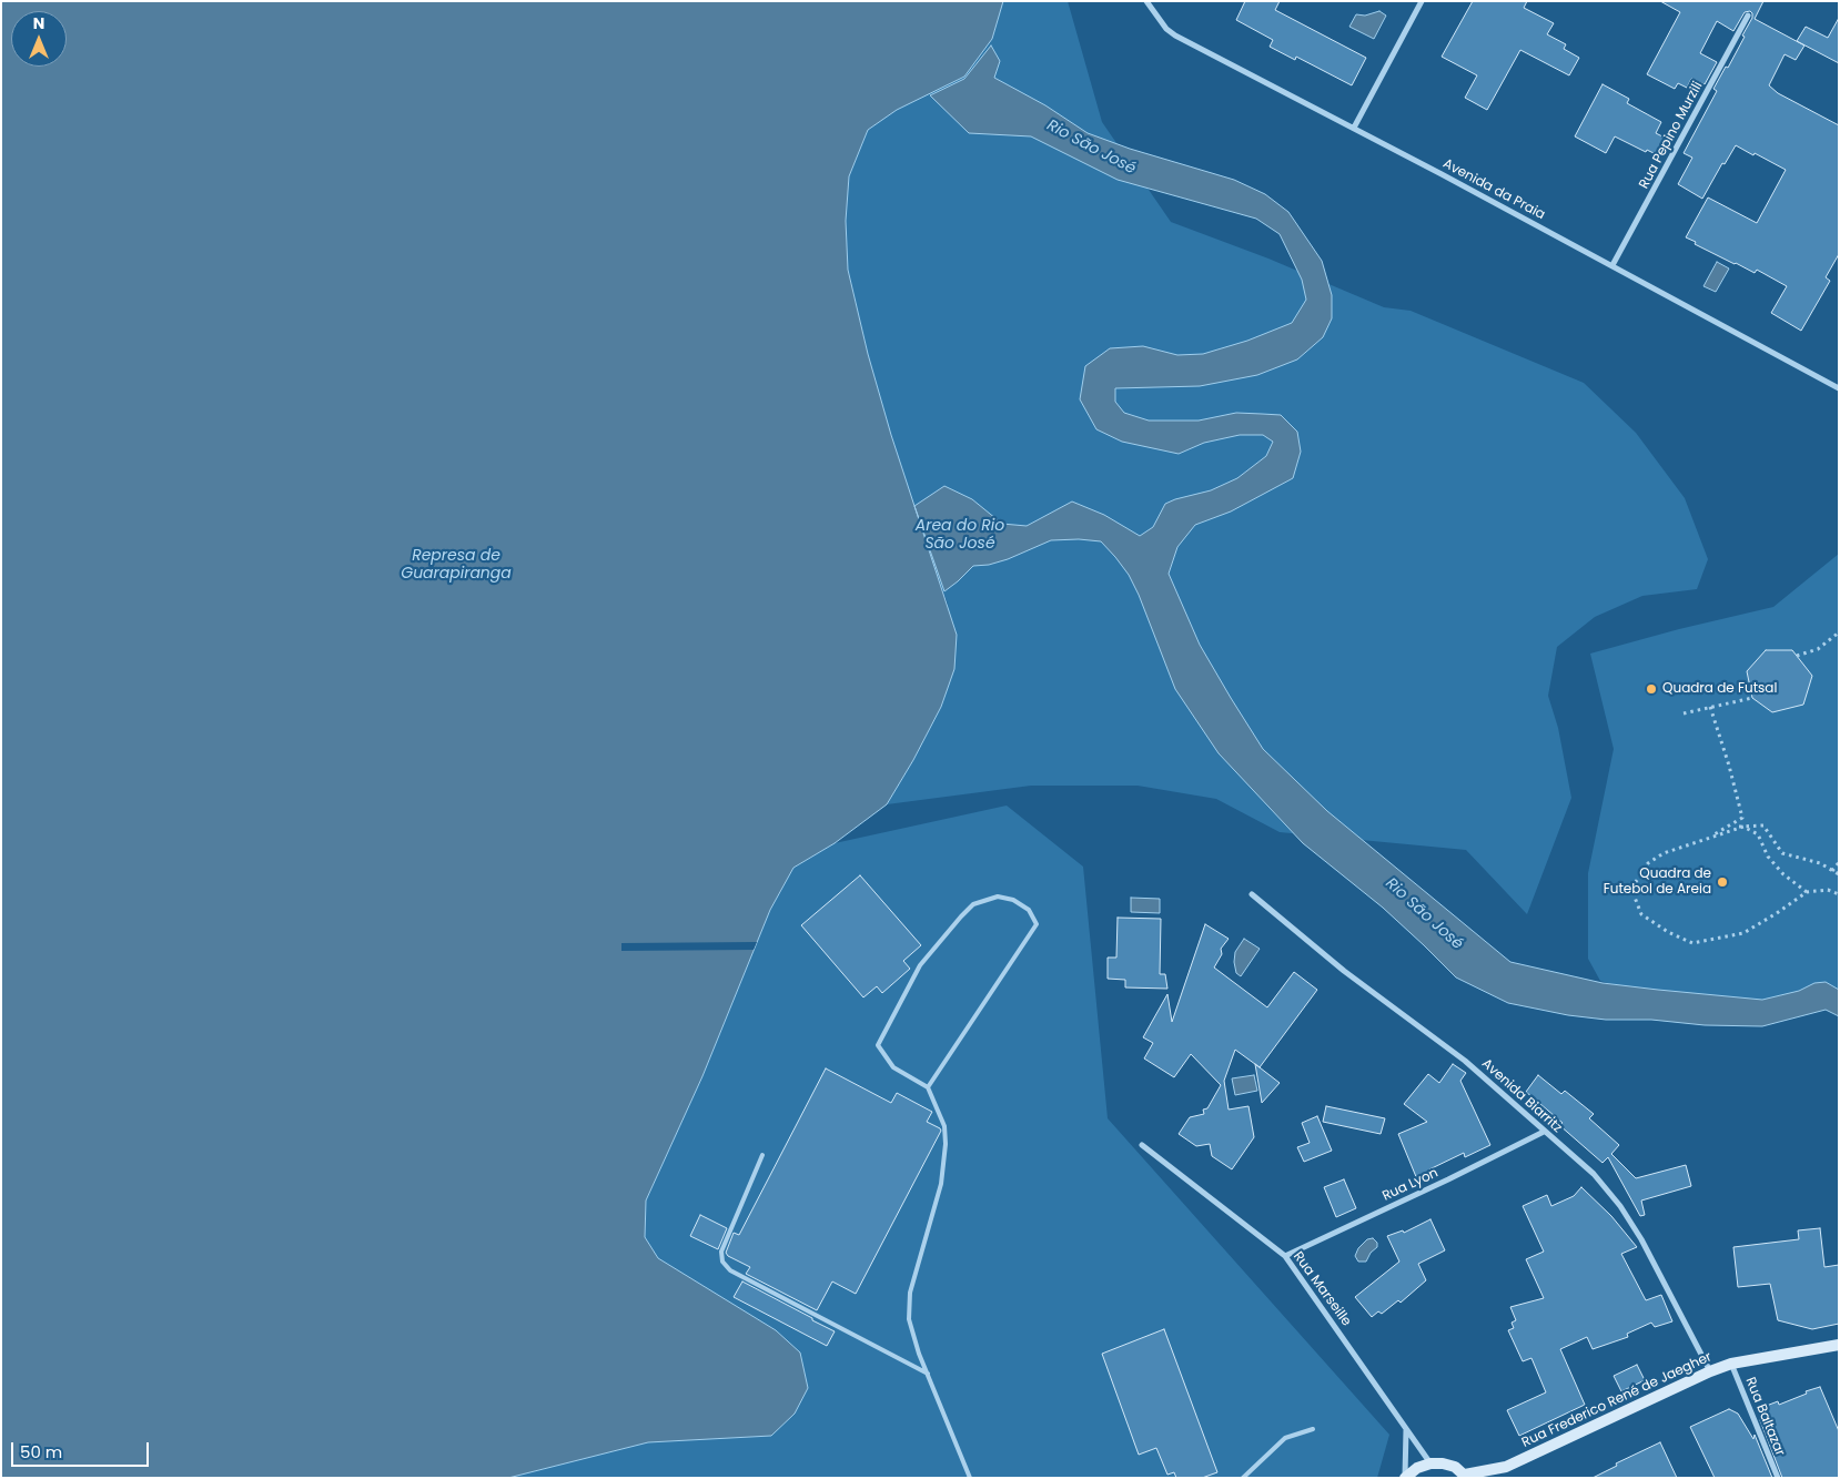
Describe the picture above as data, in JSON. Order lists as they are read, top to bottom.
{
  "streets": {
    "main road": ["Rua Frederico René de Jaegher"],
    "street": [
      "Rua Pepino Murzili",
      "Avenida da Praia",
      "Avenida Biarritz",
      "Rua Lyon",
      "Rua Marseille",
      "Rua Baltazar"
    ]
  },
  "crossings": [
    ["Rua Pepino Murzili", "Avenida da Praia"],
    ["Avenida Biarritz", "Rua Lyon"],
    ["Avenida Biarritz", "Rua Frederico René de Jaegher"],
    ["Rua Lyon", "Rua Marseille"],
    ["Rua Frederico René de Jaegher", "Rua Baltazar"]
  ],
  "water": ["Rio São José", "Area do Rio São José", "Represa de Guarapiranga"],
  "places": ["Quadra de Futsal", "Quadra de Futebol de Areia"],
  "scale_bar": "50 m",
  "north": "top"
}
